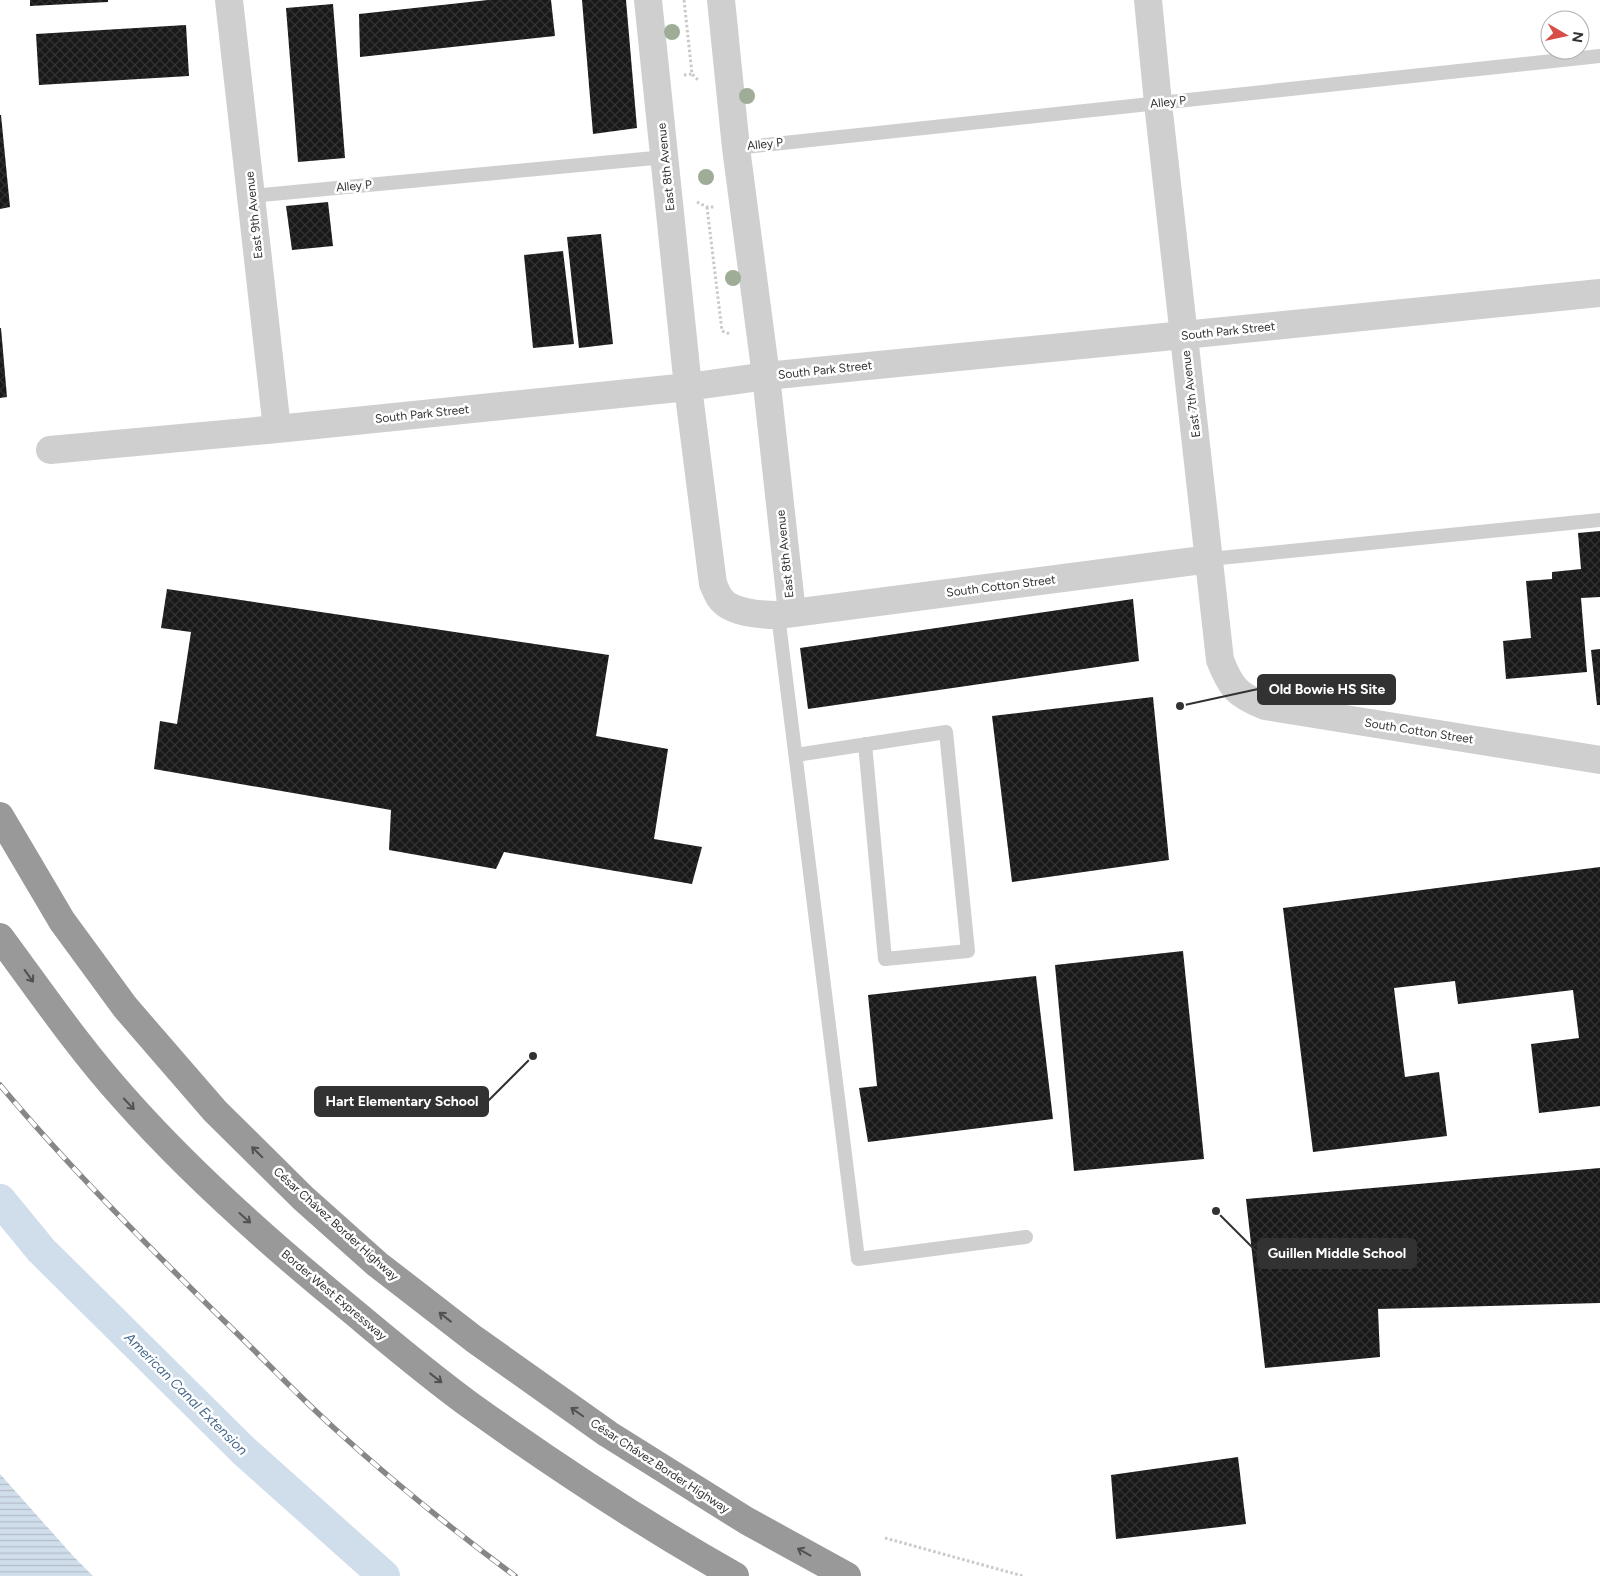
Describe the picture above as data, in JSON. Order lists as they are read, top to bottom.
{
  "streets": {
    "highway": ["César Chávez Border Highway", "Border West Expressway"],
    "street": [
      "East 8th Avenue",
      "East 9th Avenue",
      "South Park Street",
      "East 7th Avenue",
      "South Cotton Street"
    ],
    "lane": ["Alley P"]
  },
  "crossings": [
    ["Alley P", "East 8th Avenue"],
    ["Alley P", "East 9th Avenue"],
    ["Alley P", "East 7th Avenue"],
    ["East 8th Avenue", "South Park Street"],
    ["East 8th Avenue", "South Cotton Street"],
    ["East 9th Avenue", "South Park Street"],
    ["South Park Street", "East 7th Avenue"],
    ["East 7th Avenue", "South Cotton Street"]
  ],
  "one_way": ["César Chávez Border Highway", "Border West Expressway"],
  "water": ["American Canal Extension"],
  "places": ["Old Bowie HS Site", "Hart Elementary School", "Guillen Middle School"],
  "north": "right"
}
